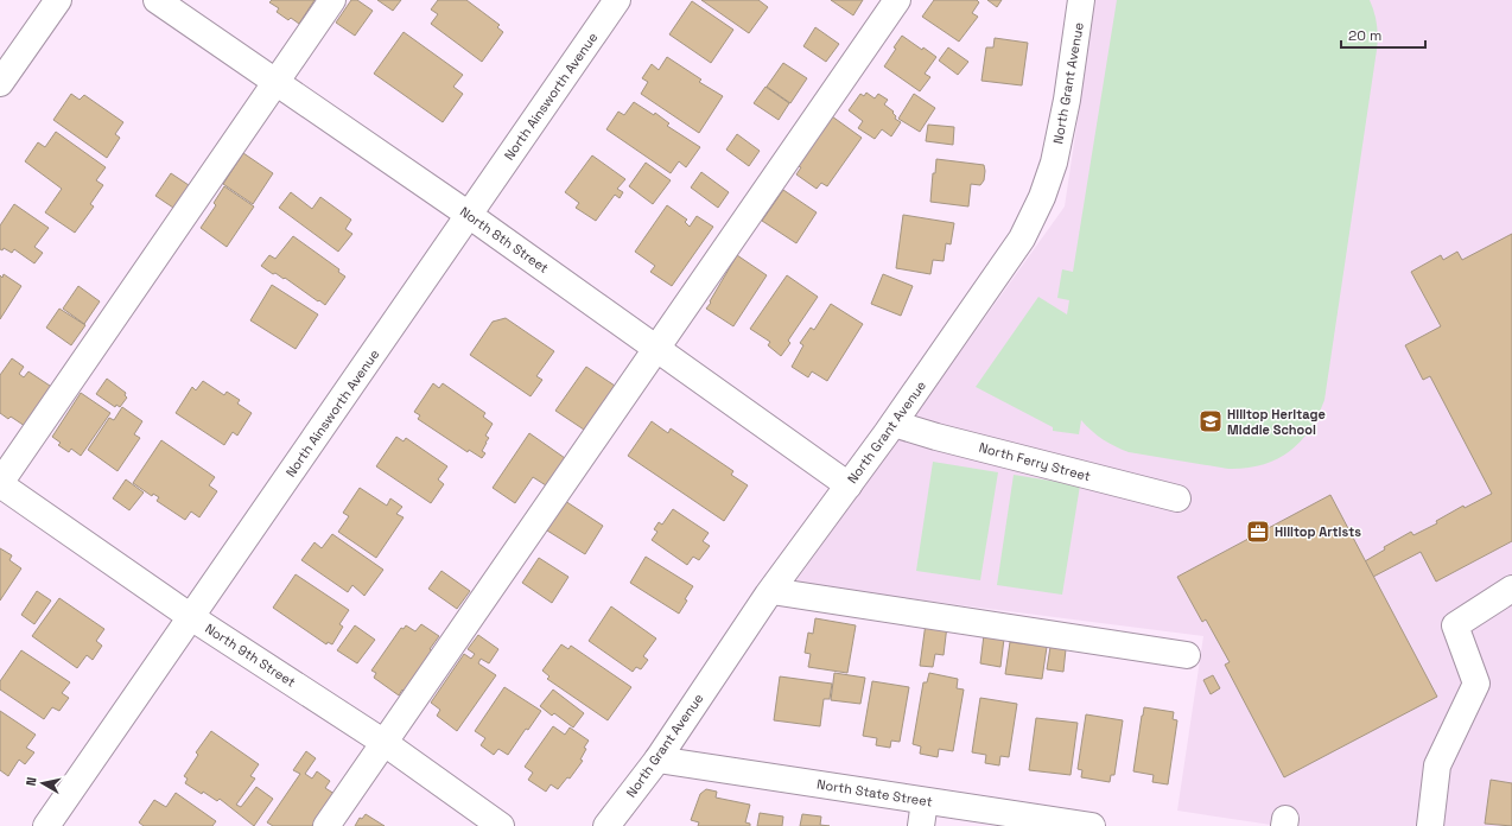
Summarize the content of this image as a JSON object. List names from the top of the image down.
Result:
{
  "streets": {
    "street": [
      "North Grant Avenue",
      "North Ainsworth Avenue",
      "North 8th Street",
      "North Ferry Street",
      "North 9th Street",
      "North State Street"
    ]
  },
  "crossings": [
    ["North Grant Avenue", "North 8th Street"],
    ["North Grant Avenue", "North Ferry Street"],
    ["North Grant Avenue", "North State Street"],
    ["North Ainsworth Avenue", "North 8th Street"],
    ["North Ainsworth Avenue", "North 9th Street"]
  ],
  "places": {
    "school or university": ["Hilltop Heritage Middle School"],
    "office": ["Hilltop Artists"]
  },
  "scale_bar": "20 m",
  "north": "left"
}
